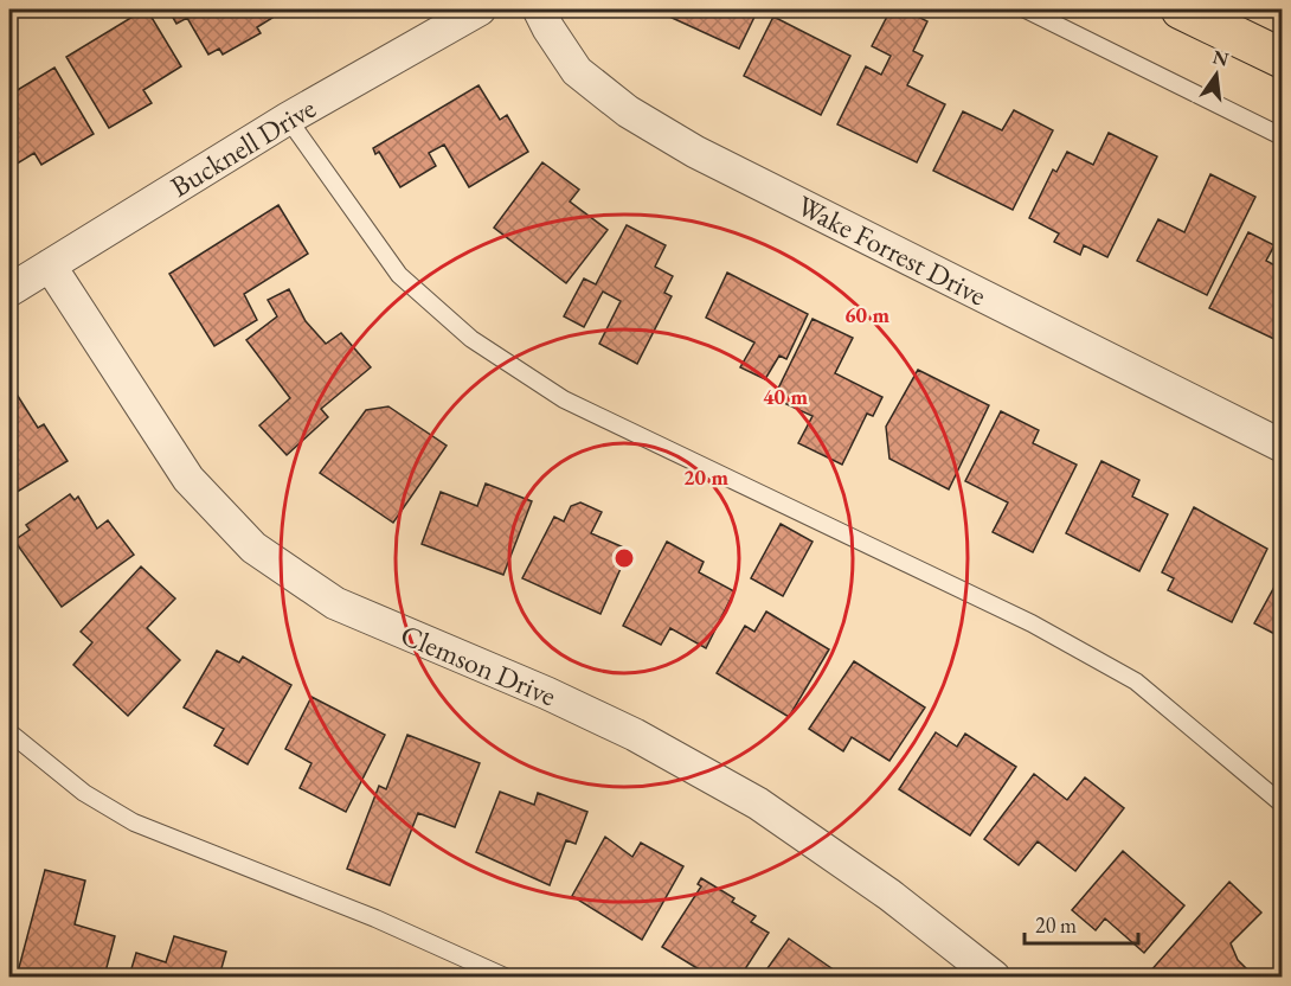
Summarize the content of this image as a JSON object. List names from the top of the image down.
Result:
{
  "streets": {
    "street": ["Bucknell Drive", "Wake Forrest Drive", "Clemson Drive"]
  },
  "crossings": [
    ["Bucknell Drive", "Clemson Drive"]
  ],
  "scale_bar": "20 m",
  "north": "top",
  "rings": ["60 m", "40 m", "20 m"]
}
